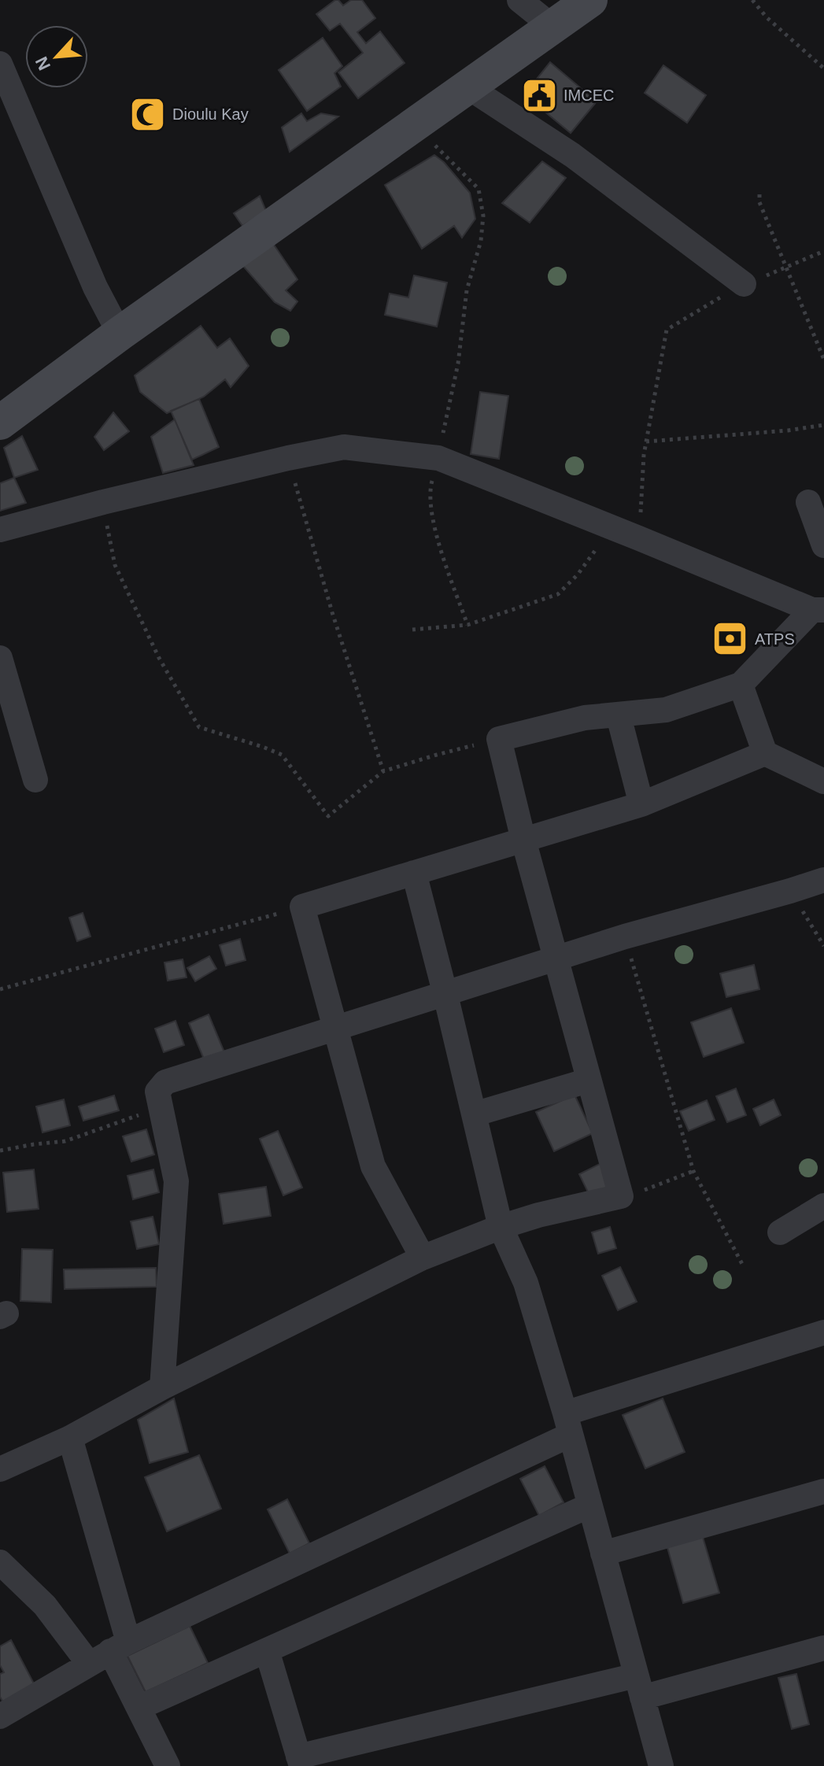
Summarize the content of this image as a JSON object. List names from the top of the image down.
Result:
{
  "places": {
    "public building": ["IMCEC"],
    "mosque": ["Dioulu Kay"],
    "bank": ["ATPS"]
  },
  "north": "bottom left"
}
